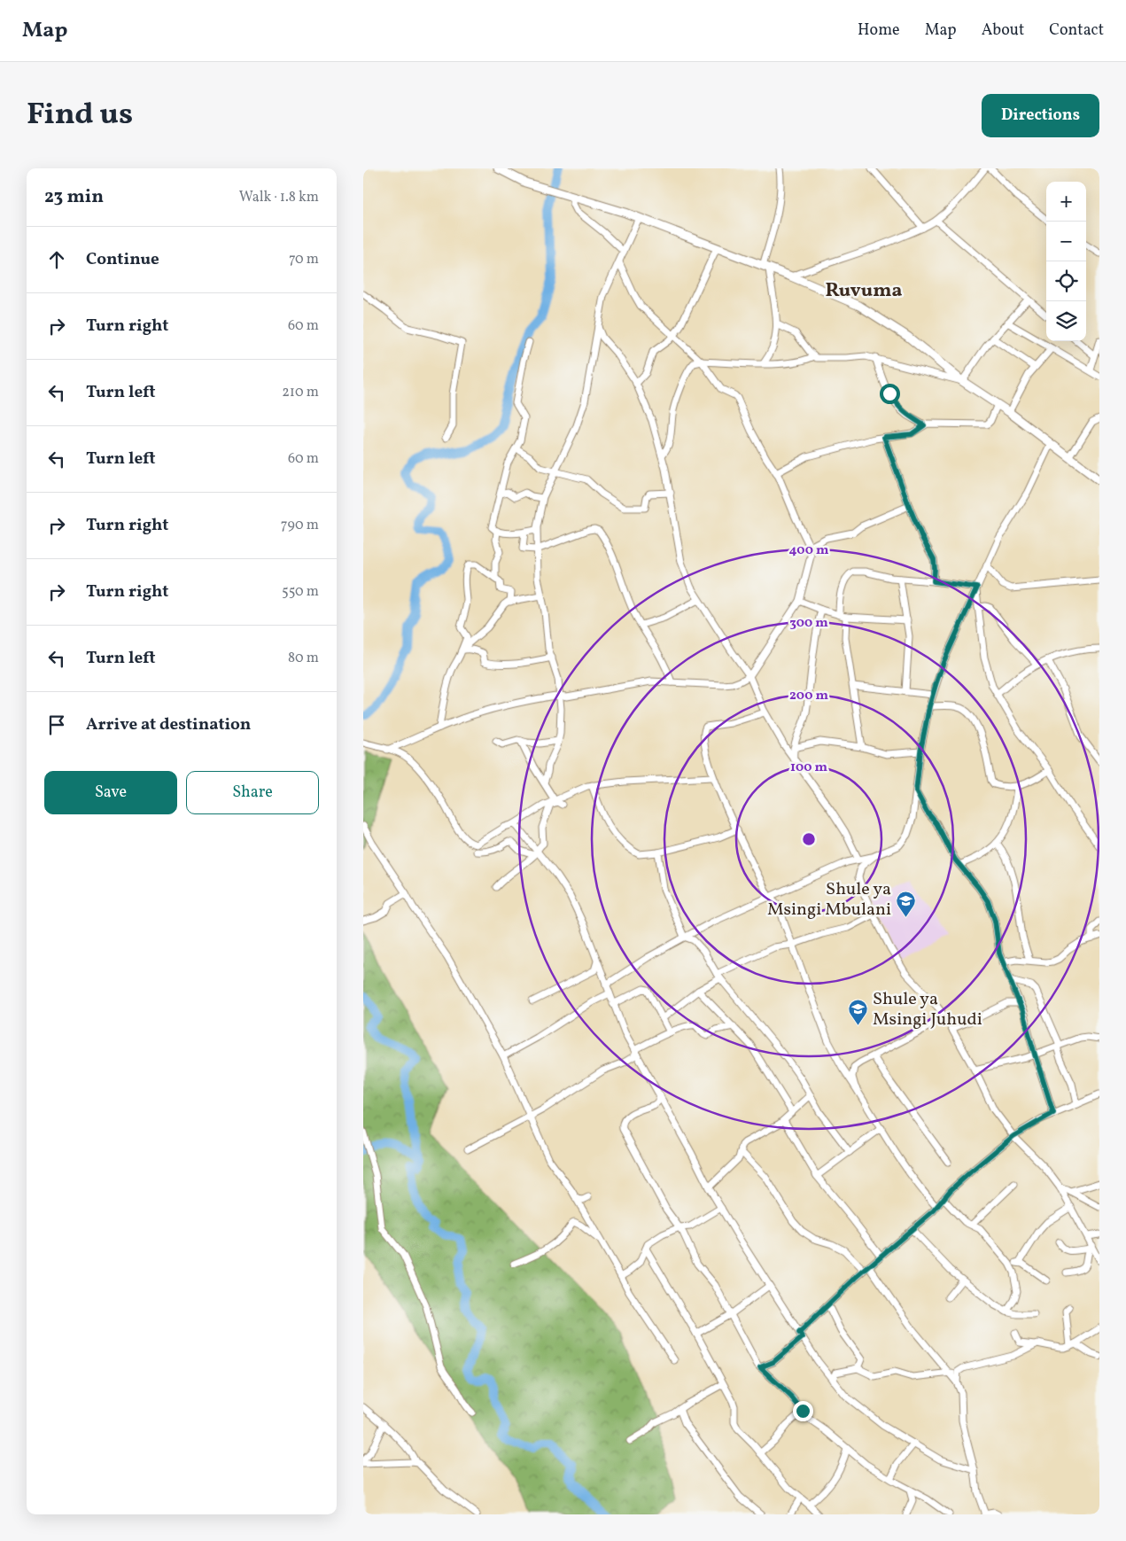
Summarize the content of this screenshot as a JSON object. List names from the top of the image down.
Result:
{
  "districts": ["Ruvuma"],
  "places": {
    "school or university": ["Shule ya Msingi Mbulani", "Shule ya Msingi Juhudi"]
  },
  "page": {
    "header": "Map",
    "nav": [
      "Home",
      "Map",
      "About",
      "Contact"
    ],
    "title": "Find us",
    "buttons": [
      "Directions",
      ["Save", "Share"]
    ],
    "heading": ["23 min", "Walk · 1.8 km"],
    "map_buttons": ["+", "−"],
    "list": [
      ["Continue", "70 m"],
      ["Turn right", "60 m"],
      ["Turn left", "210 m"],
      ["Turn left", "60 m"],
      ["Turn right", "790 m"],
      ["Turn right", "550 m"],
      ["Turn left", "80 m"],
      "Arrive at destination"
    ]
  },
  "rings": [
    "400 m",
    "300 m",
    "200 m",
    "100 m"
  ]
}
